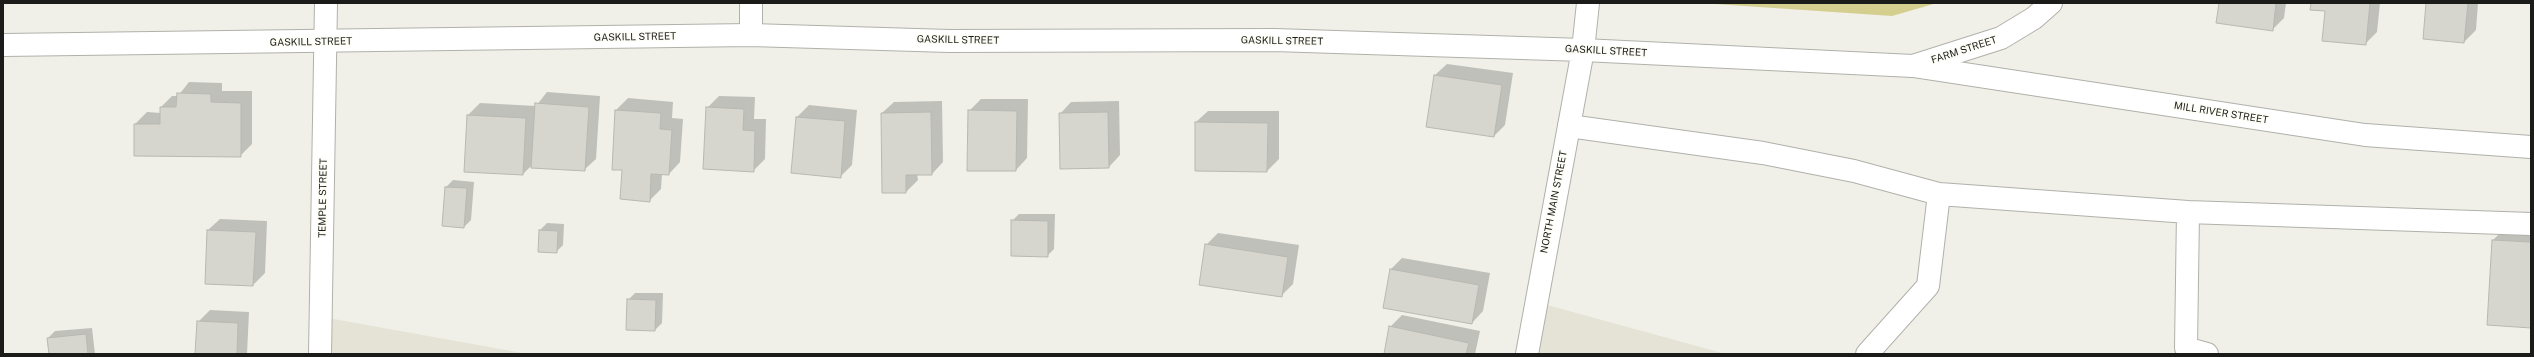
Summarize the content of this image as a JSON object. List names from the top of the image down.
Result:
{
  "streets": {
    "street": [
      "GASKILL STREET",
      "FARM STREET",
      "MILL RIVER STREET",
      "TEMPLE STREET",
      "NORTH MAIN STREET"
    ]
  },
  "crossings": [
    ["GASKILL STREET", "FARM STREET"],
    ["GASKILL STREET", "MILL RIVER STREET"],
    ["GASKILL STREET", "TEMPLE STREET"],
    ["GASKILL STREET", "NORTH MAIN STREET"],
    ["FARM STREET", "MILL RIVER STREET"]
  ]
}
